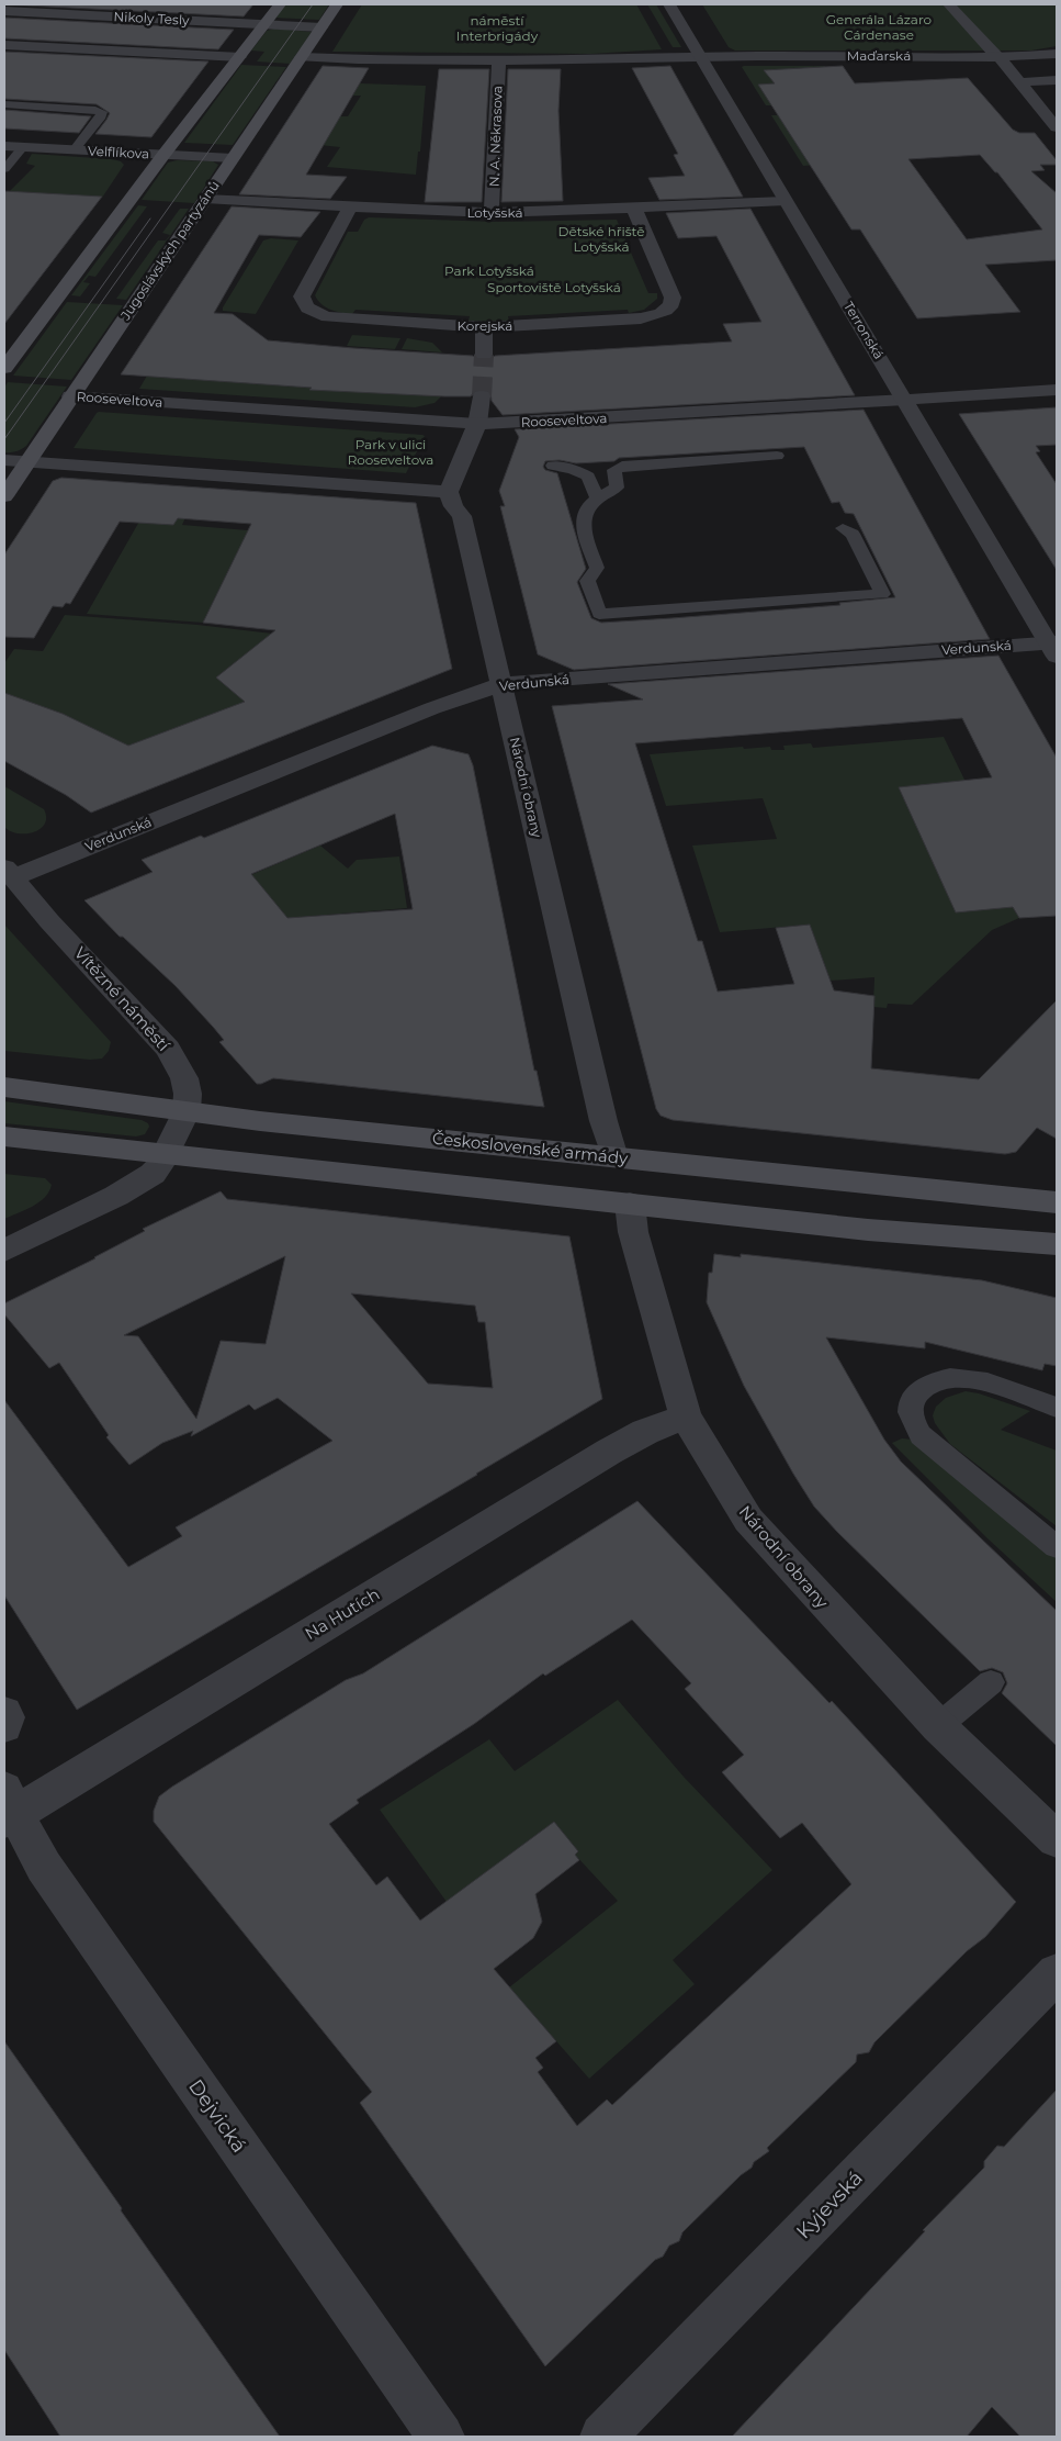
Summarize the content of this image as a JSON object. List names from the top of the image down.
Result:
{
  "streets": {
    "main road": ["Jugoslávských partyzánů", "Československé armády"],
    "street": [
      "Nikoly Tesly",
      "Maďarská",
      "N. A. Někrasova",
      "Velflíkova",
      "Lotyšská",
      "Korejská",
      "Terronská",
      "Rooseveltova",
      "Verdunská",
      "Národní obrany",
      "Vítězné náměstí",
      "Na Hutích",
      "Dejvická",
      "Kyjevská"
    ]
  },
  "crossings": [
    ["Nikoly Tesly", "Jugoslávských partyzánů"],
    ["Maďarská", "Terronská"],
    ["N. A. Někrasova", "Lotyšská"],
    ["Velflíkova", "Jugoslávských partyzánů"],
    ["Lotyšská", "Jugoslávských partyzánů"],
    ["Lotyšská", "Korejská"],
    ["Lotyšská", "Terronská"],
    ["Jugoslávských partyzánů", "Rooseveltova"],
    ["Terronská", "Rooseveltova"],
    ["Terronská", "Verdunská"],
    ["Verdunská", "Národní obrany"],
    ["Verdunská", "Vítězné náměstí"],
    ["Národní obrany", "Československé armády"],
    ["Národní obrany", "Na Hutích"],
    ["Vítězné náměstí", "Československé armády"],
    ["Na Hutích", "Dejvická"]
  ],
  "parks": [
    "Generála Lázaro Cárdenase",
    "náměstí Interbrigády",
    "Dětské hřiště Lotyšská",
    "Park Lotyšská",
    "Sportoviště Lotyšská",
    "Park v ulici Rooseveltova"
  ]
}
